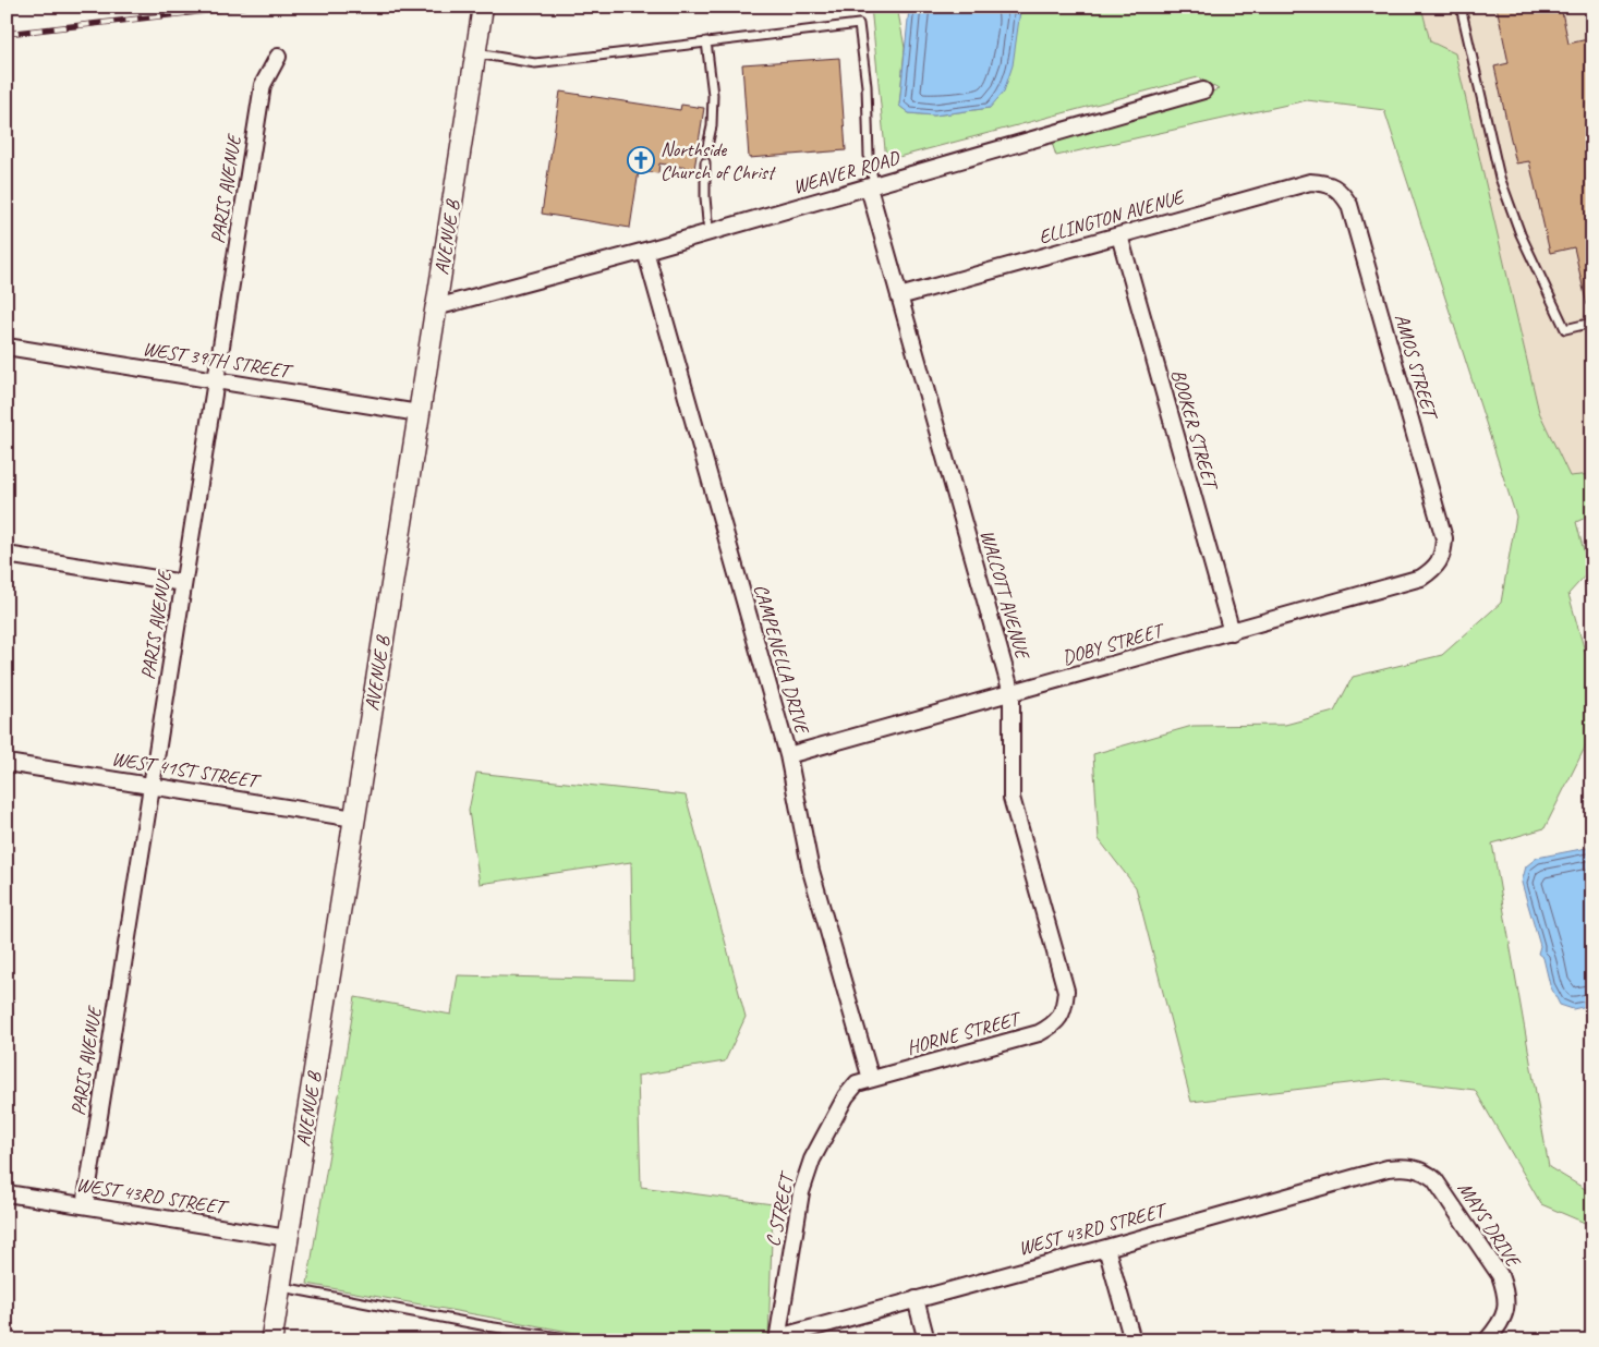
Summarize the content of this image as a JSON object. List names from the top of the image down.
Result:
{
  "streets": {
    "main road": ["AVENUE B"],
    "street": [
      "WEAVER ROAD",
      "PARIS AVENUE",
      "ELLINGTON AVENUE",
      "WEST 39TH STREET",
      "AMOS STREET",
      "BOOKER STREET",
      "WALCOTT AVENUE",
      "DOBY STREET",
      "CAMPENELLA DRIVE",
      "WEST 41ST STREET",
      "HORNE STREET",
      "WEST 43RD STREET",
      "C STREET",
      "MAYS DRIVE"
    ]
  },
  "crossings": [
    ["WEAVER ROAD", "AVENUE B"],
    ["WEAVER ROAD", "WALCOTT AVENUE"],
    ["WEAVER ROAD", "CAMPENELLA DRIVE"],
    ["PARIS AVENUE", "WEST 39TH STREET"],
    ["PARIS AVENUE", "WEST 41ST STREET"],
    ["PARIS AVENUE", "WEST 43RD STREET"],
    ["ELLINGTON AVENUE", "AMOS STREET"],
    ["ELLINGTON AVENUE", "BOOKER STREET"],
    ["ELLINGTON AVENUE", "WALCOTT AVENUE"],
    ["AVENUE B", "WEST 39TH STREET"],
    ["AVENUE B", "WEST 41ST STREET"],
    ["AVENUE B", "WEST 43RD STREET"],
    ["AMOS STREET", "DOBY STREET"],
    ["BOOKER STREET", "DOBY STREET"],
    ["WALCOTT AVENUE", "DOBY STREET"],
    ["WALCOTT AVENUE", "HORNE STREET"],
    ["DOBY STREET", "CAMPENELLA DRIVE"],
    ["CAMPENELLA DRIVE", "HORNE STREET"],
    ["CAMPENELLA DRIVE", "C STREET"],
    ["HORNE STREET", "C STREET"],
    ["WEST 43RD STREET", "C STREET"],
    ["WEST 43RD STREET", "MAYS DRIVE"]
  ],
  "places": {
    "church": ["Northside Church of Christ"]
  }
}
